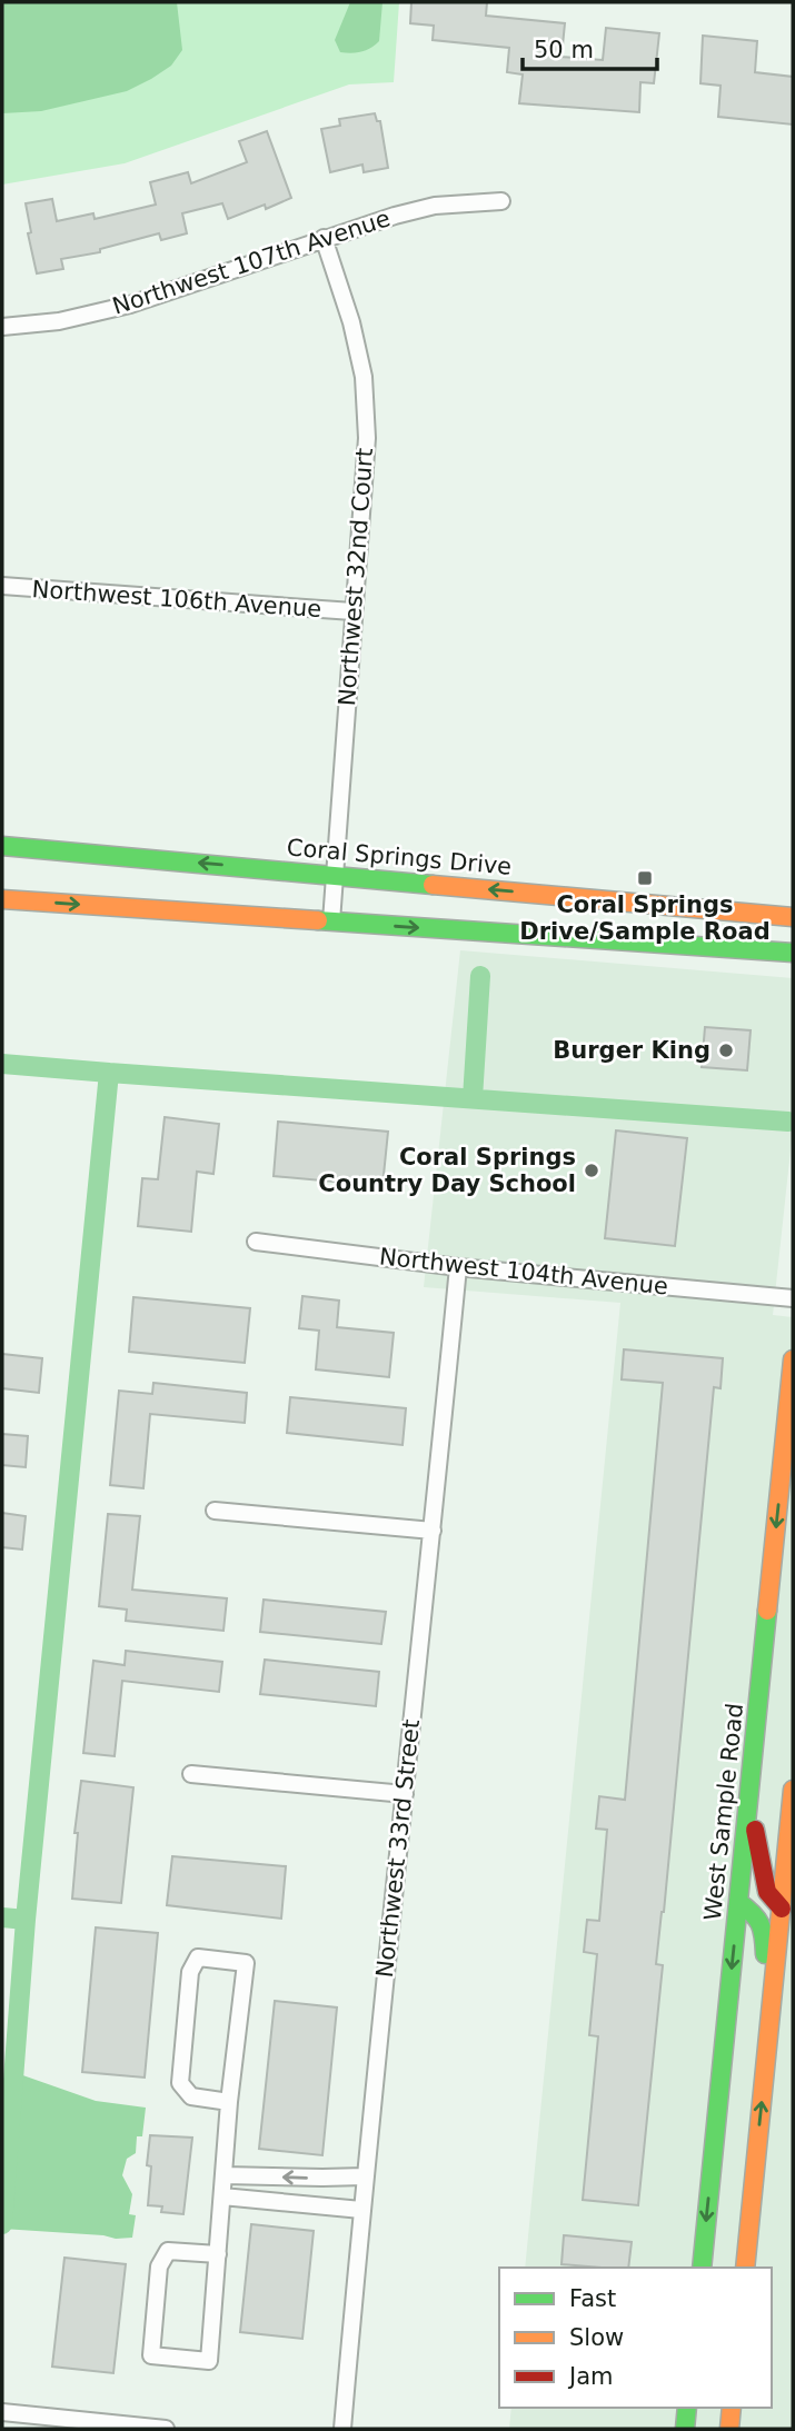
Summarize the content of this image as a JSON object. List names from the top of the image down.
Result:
{
  "streets": {
    "main road": ["Coral Springs Drive", "West Sample Road"],
    "street": [
      "Northwest 107th Avenue",
      "Northwest 32nd Court",
      "Northwest 106th Avenue",
      "Northwest 104th Avenue",
      "Northwest 33rd Street"
    ]
  },
  "crossings": [
    ["Northwest 107th Avenue", "Northwest 32nd Court"],
    ["Northwest 32nd Court", "Northwest 106th Avenue"],
    ["Northwest 32nd Court", "Coral Springs Drive"],
    ["Northwest 104th Avenue", "Northwest 33rd Street"]
  ],
  "places": {
    "transit": ["Coral Springs Drive/Sample Road"],
    "other": ["Burger King", "Coral Springs Country Day School"]
  },
  "legend": ["Fast", "Slow", "Jam"],
  "scale_bar": "50 m"
}
